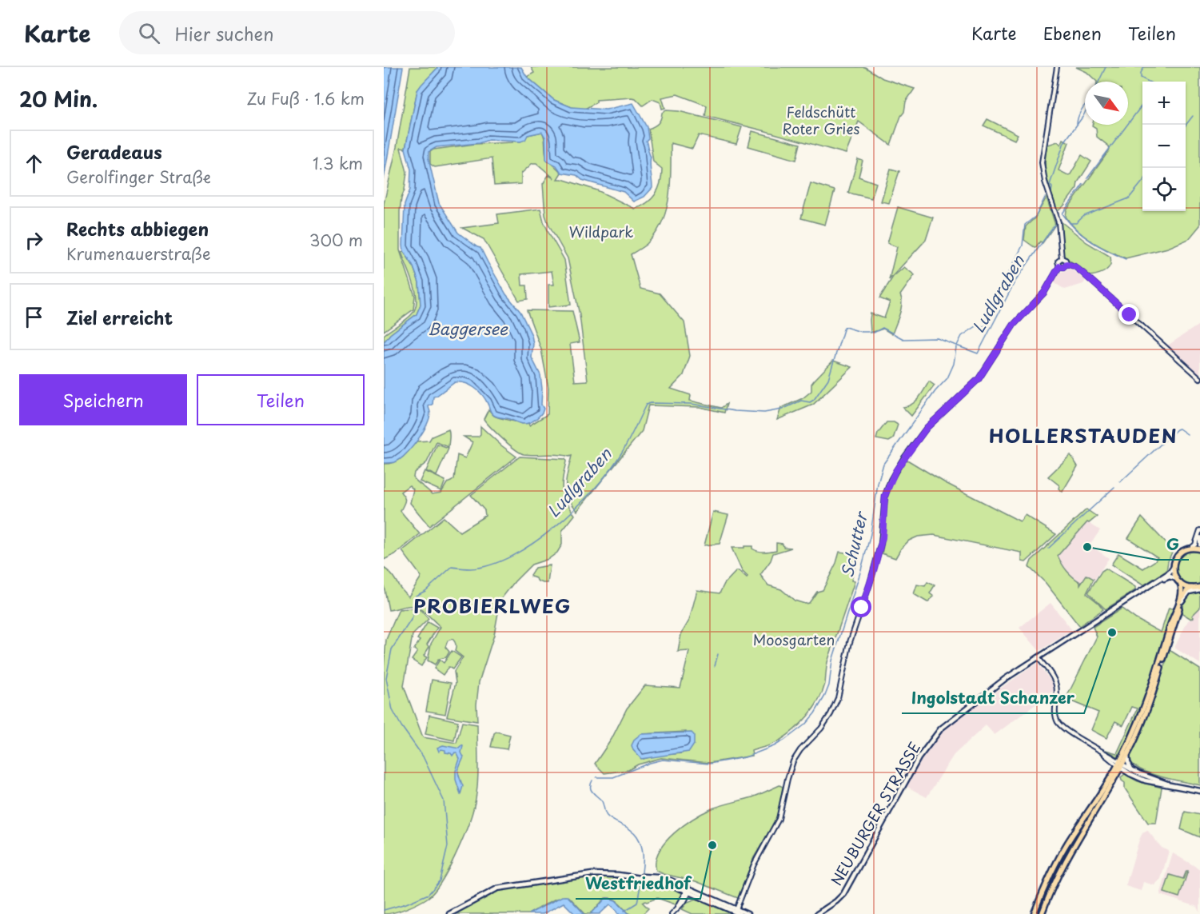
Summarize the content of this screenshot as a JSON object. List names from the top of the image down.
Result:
{
  "streets": {
    "main road": ["NEUBURGER STRASSE"]
  },
  "districts": ["HOLLERSTAUDEN", "PROBIERLWEG"],
  "water": ["Ludlgraben", "Baggersee", "Schutter"],
  "parks": ["Feldschütt Roter Gries", "Wildpark", "Moosgarten"],
  "places": ["G", "Ingolstadt Schanzer", "Westfriedhof"],
  "north": "bottom right",
  "page": {
    "header": "Karte",
    "search": "Hier suchen",
    "nav": ["Karte", "Ebenen", "Teilen"],
    "heading": ["20 Min.", "Zu Fuß · 1.6 km"],
    "map_buttons": ["+", "−"],
    "list": [
      ["Geradeaus", "Gerolfinger Straße", "1.3 km"],
      ["Rechts abbiegen", "Krumenauerstraße", "300 m"],
      "Ziel erreicht"
    ],
    "buttons": ["Speichern", "Teilen"]
  }
}
